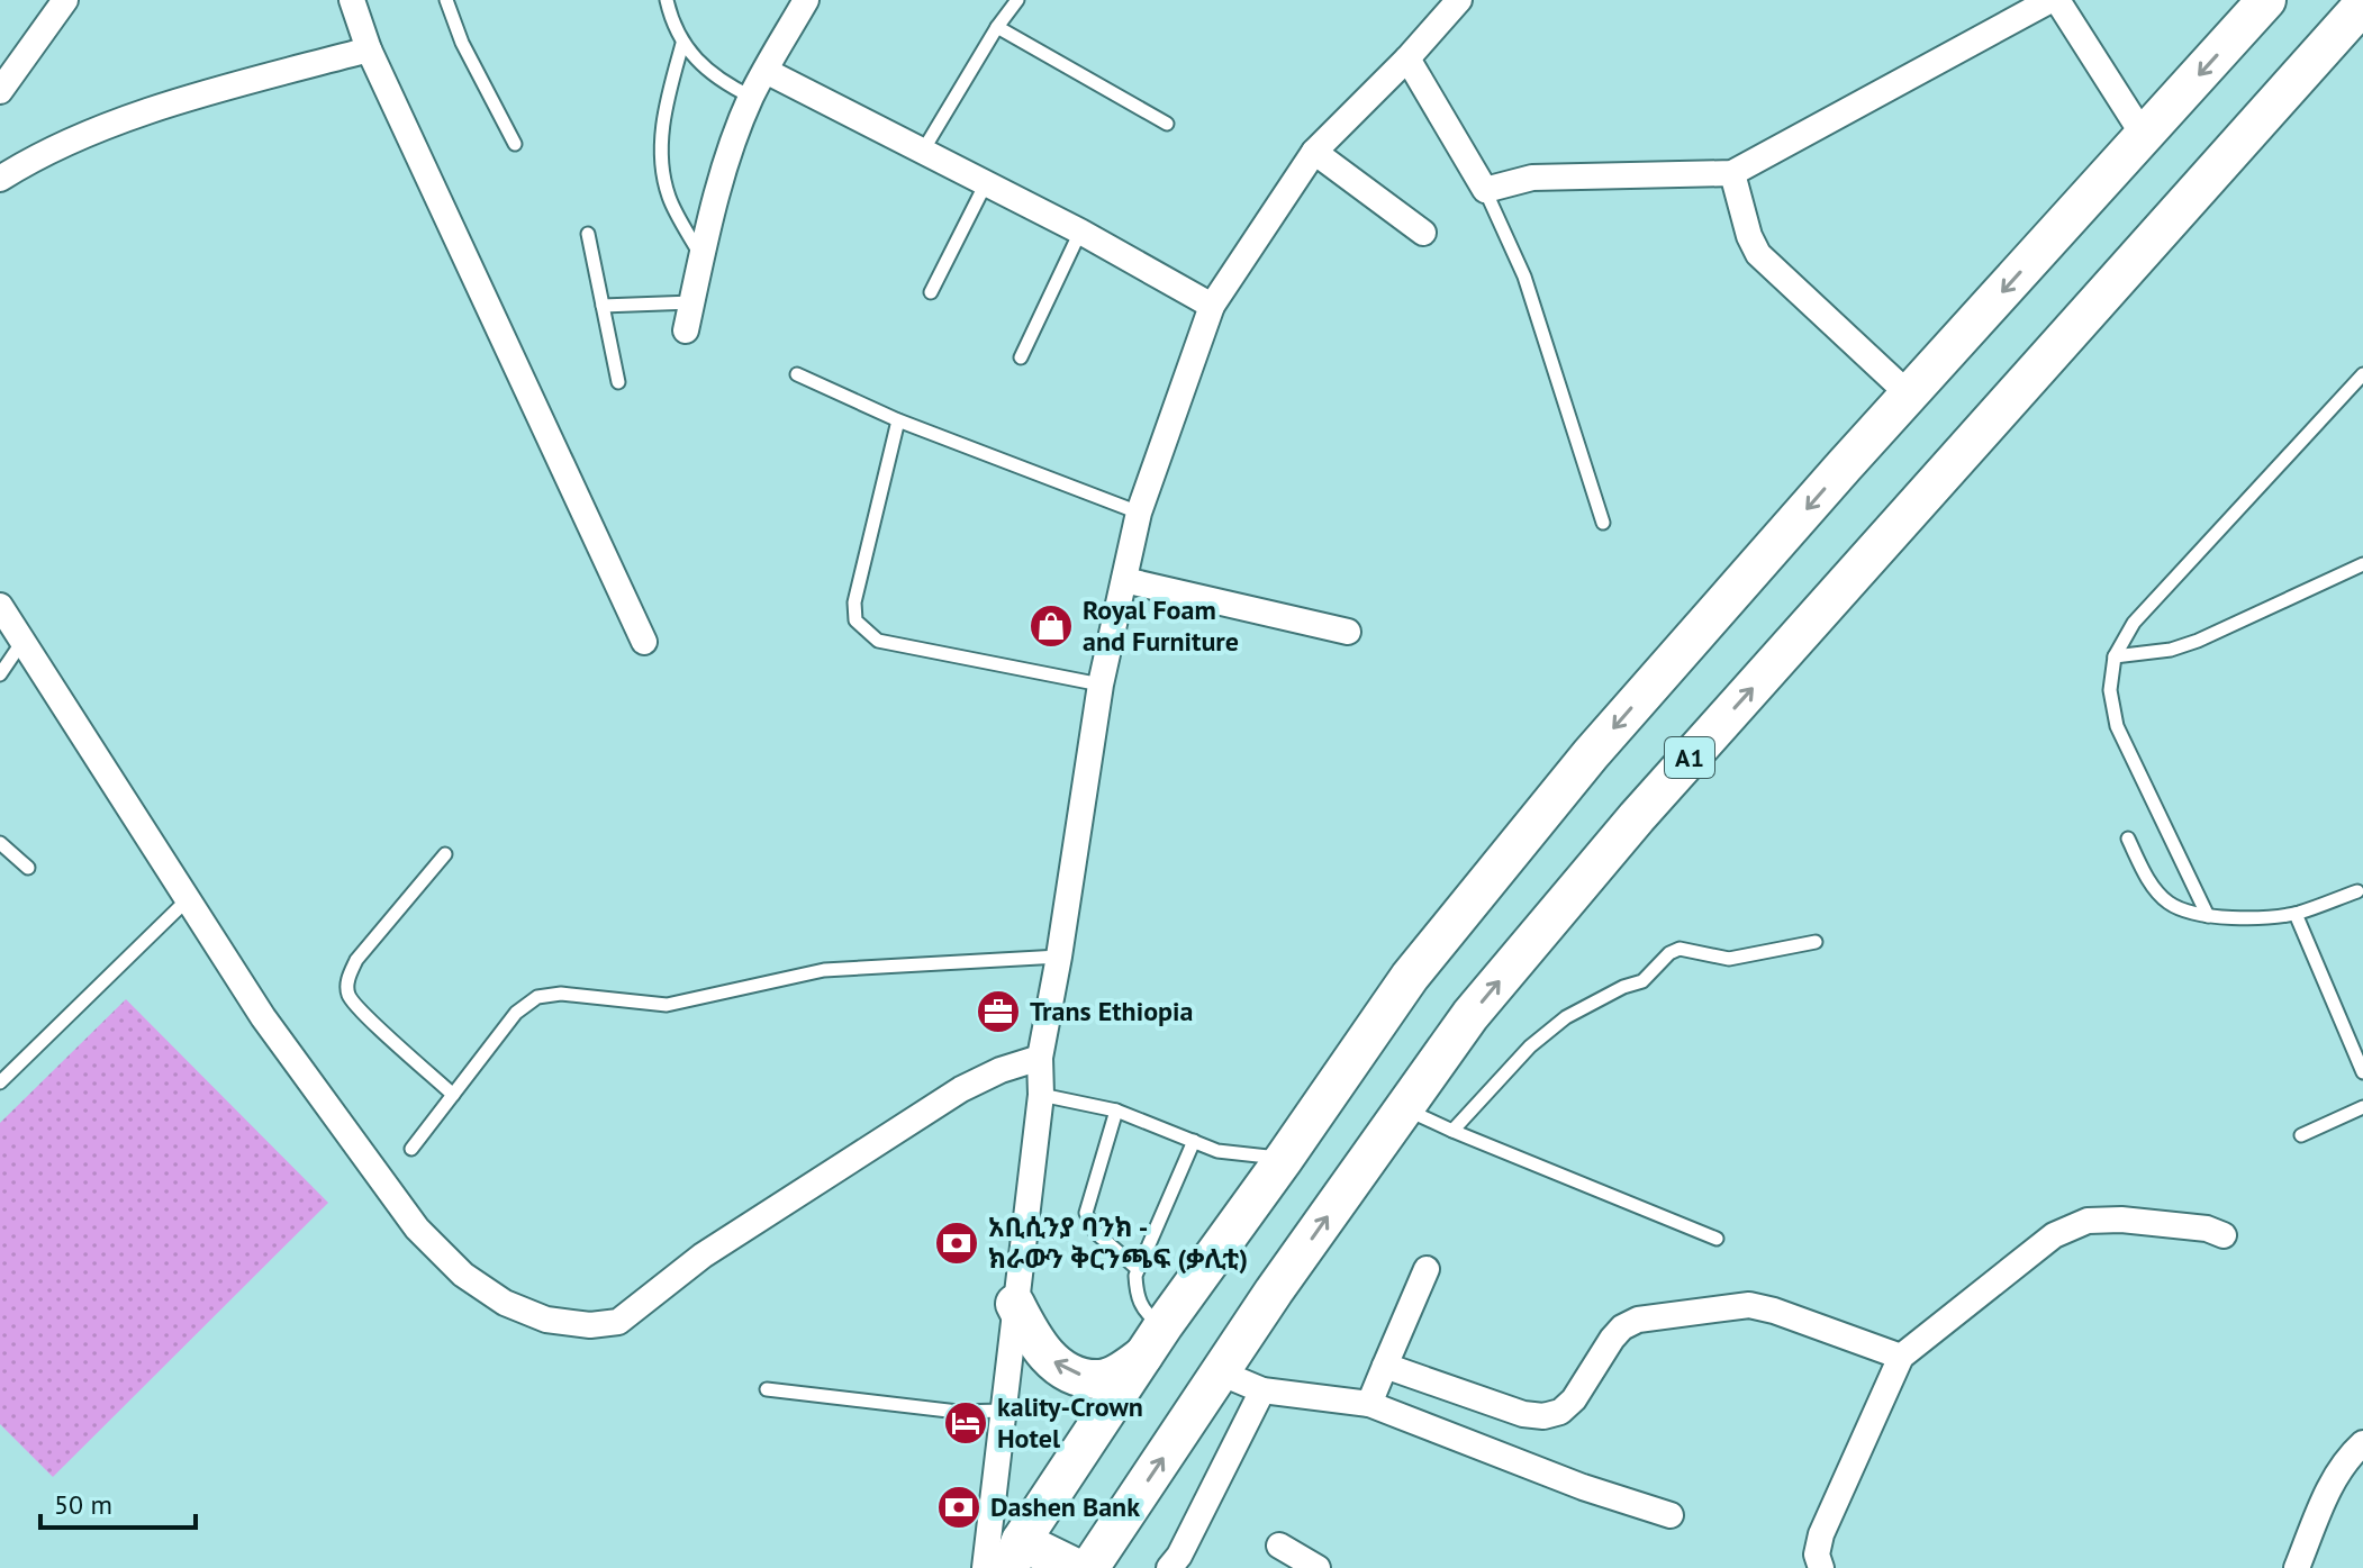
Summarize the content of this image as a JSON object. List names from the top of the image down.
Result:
{
  "streets": {
    "main road": ["A1"]
  },
  "places": {
    "shop": ["Royal Foam and Furniture"],
    "office": ["Trans Ethiopia"],
    "bank": ["አቢሲንያ ባንክ - ክራውን ቅርንጫፍ (ቃሊቲ)", "Dashen Bank"],
    "hotel": ["kality-Crown Hotel"]
  },
  "scale_bar": "50 m"
}
